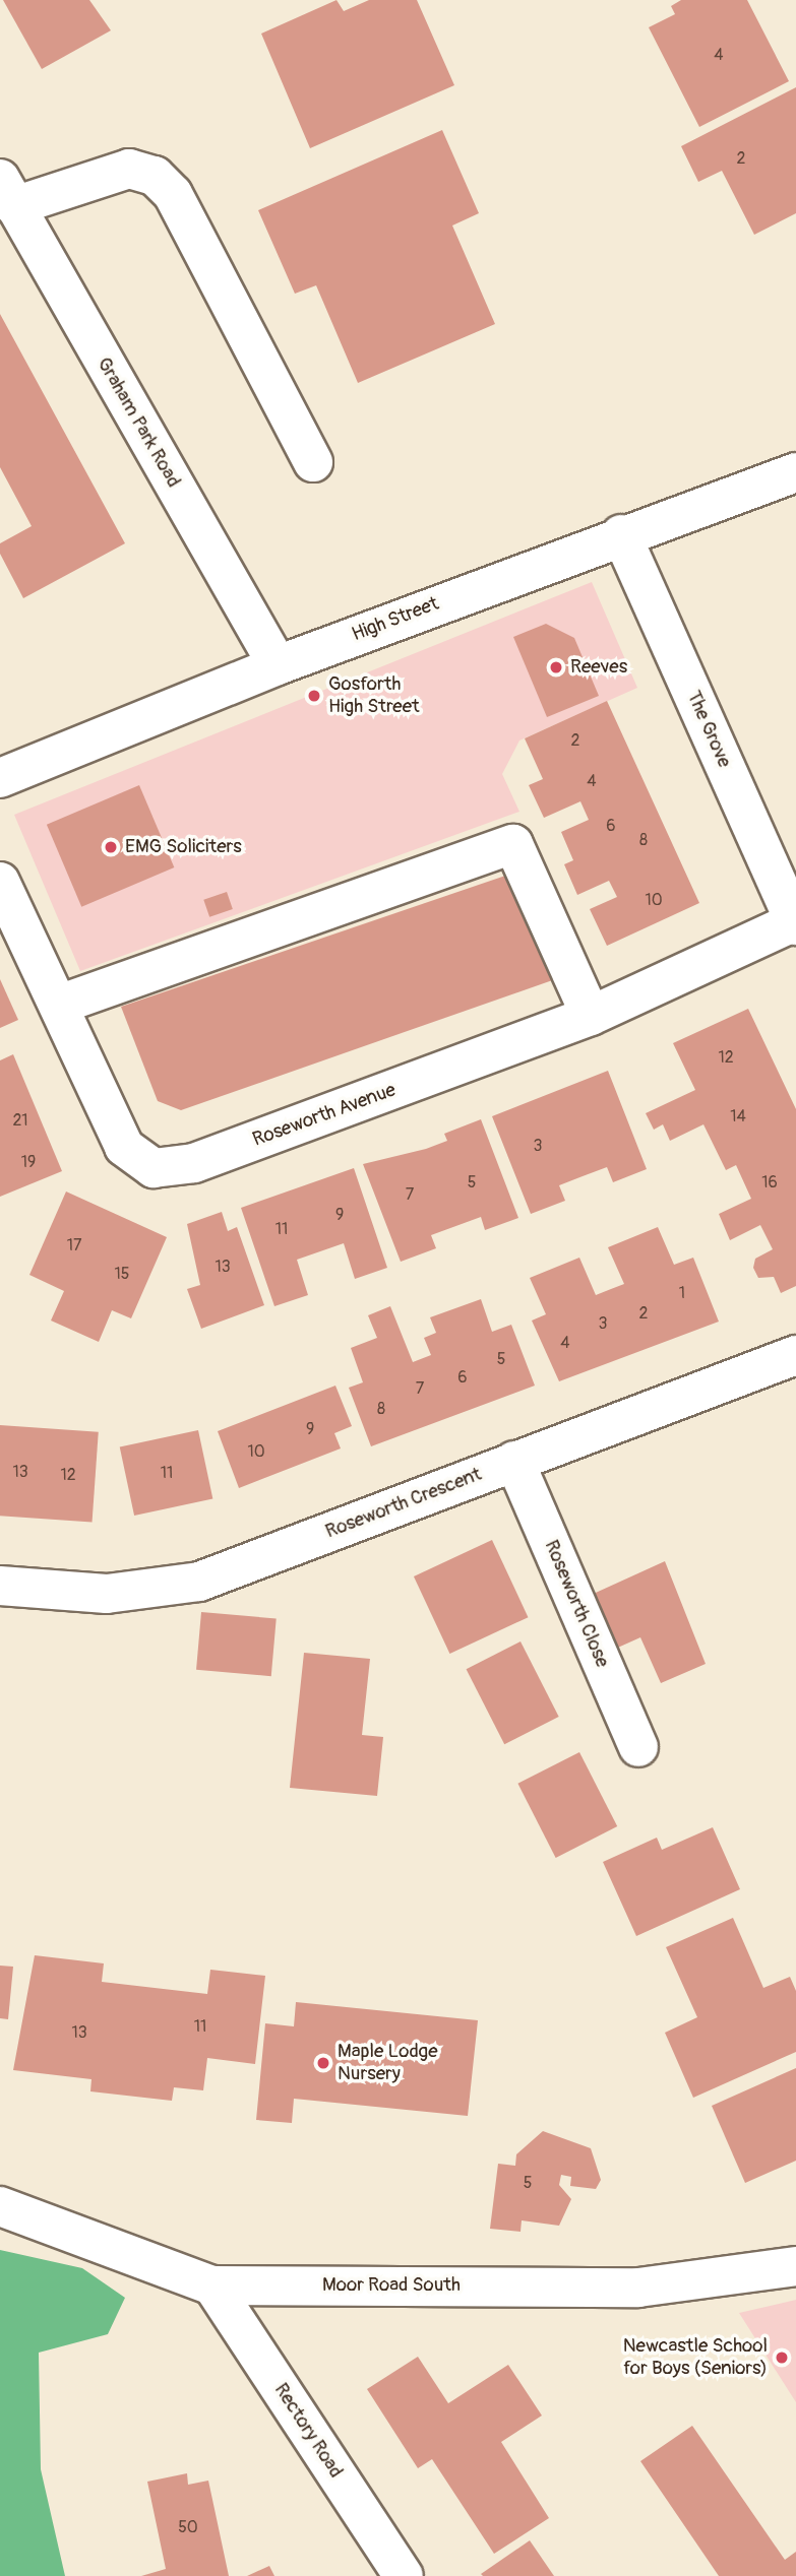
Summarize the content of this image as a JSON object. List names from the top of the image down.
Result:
{
  "streets": {
    "street": [
      "Graham Park Road",
      "High Street",
      "The Grove",
      "Roseworth Avenue",
      "Roseworth Crescent",
      "Roseworth Close",
      "Moor Road South",
      "Rectory Road"
    ]
  },
  "crossings": [
    ["Graham Park Road", "High Street"],
    ["High Street", "The Grove"],
    ["The Grove", "Roseworth Avenue"],
    ["Roseworth Crescent", "Roseworth Close"],
    ["Moor Road South", "Rectory Road"]
  ],
  "places": [
    "Reeves",
    "Gosforth High Street",
    "EMG Soliciters",
    "Maple Lodge Nursery",
    "Newcastle School for Boys (Seniors)"
  ],
  "house_numbers": [
    "4",
    "2",
    "2",
    "4",
    "6",
    "8",
    "10",
    "12",
    "14",
    "21",
    "3",
    "19",
    "5",
    "16",
    "7",
    "9",
    "11",
    "17",
    "13",
    "15",
    "1",
    "2",
    "3",
    "4",
    "5",
    "6",
    "7",
    "8",
    "9",
    "10",
    "13",
    "11",
    "12",
    "11",
    "13",
    "5",
    "50"
  ]
}
